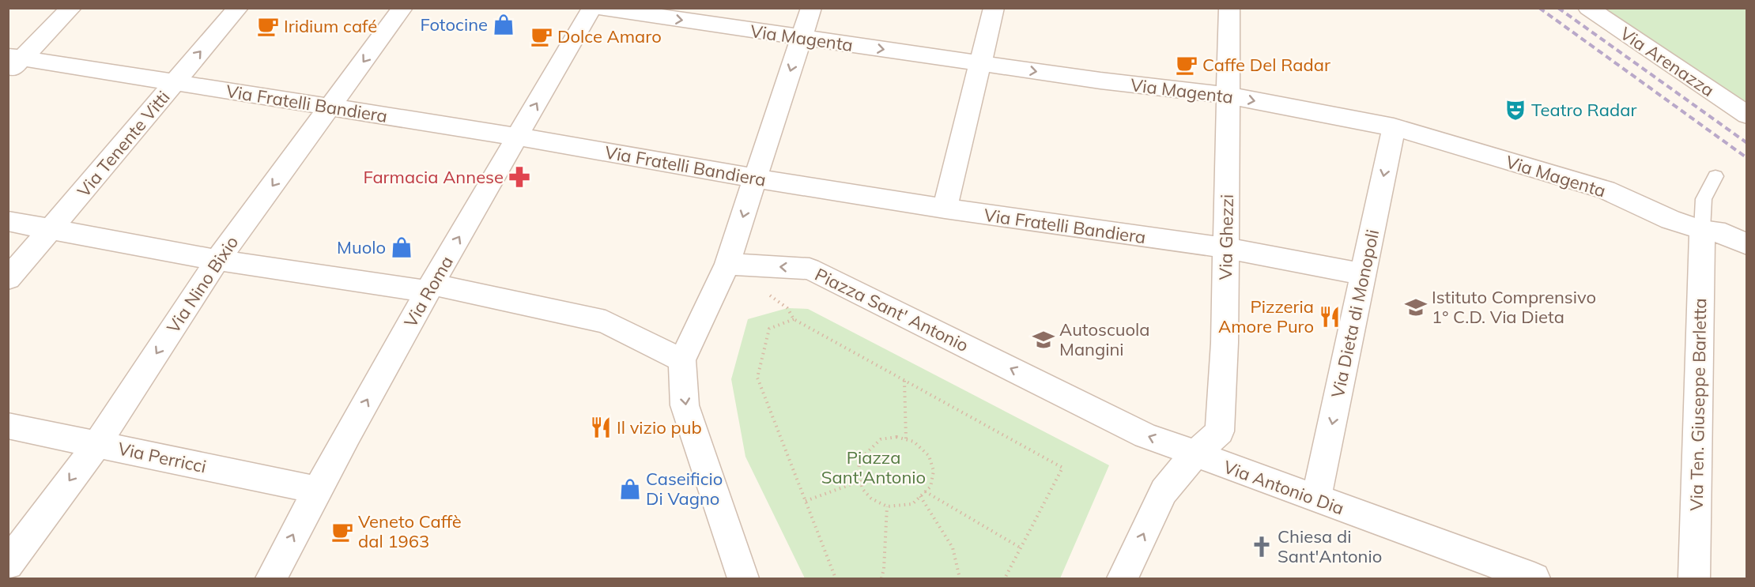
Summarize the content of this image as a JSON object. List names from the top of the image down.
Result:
{
  "streets": {
    "street": [
      "Via Magenta",
      "Via Arenazza",
      "Via Fratelli Bandiera",
      "Via Tenente Vitti",
      "Via Ghezzi",
      "Via Nino Bixio",
      "Via Roma",
      "Piazza Sant' Antonio",
      "Via Dieta di Monopoli",
      "Via Ten. Giuseppe Barletta",
      "Via Perricci",
      "Via Antonio Dia"
    ]
  },
  "crossings": [
    ["Via Magenta", "Via Ghezzi"],
    ["Via Magenta", "Via Dieta di Monopoli"],
    ["Via Magenta", "Via Ten. Giuseppe Barletta"],
    ["Via Fratelli Bandiera", "Via Tenente Vitti"],
    ["Via Fratelli Bandiera", "Via Ghezzi"],
    ["Via Fratelli Bandiera", "Via Nino Bixio"],
    ["Via Fratelli Bandiera", "Via Roma"],
    ["Via Fratelli Bandiera", "Via Dieta di Monopoli"],
    ["Via Ghezzi", "Piazza Sant' Antonio"],
    ["Via Ghezzi", "Via Antonio Dia"],
    ["Via Nino Bixio", "Via Perricci"],
    ["Via Roma", "Via Perricci"],
    ["Piazza Sant' Antonio", "Via Antonio Dia"],
    ["Via Dieta di Monopoli", "Via Antonio Dia"]
  ],
  "one_way": [
    "Via Magenta",
    "Via Nino Bixio",
    "Via Roma",
    "Piazza Sant' Antonio",
    "Via Dieta di Monopoli"
  ],
  "parks": ["Piazza Sant'Antonio"],
  "places": {
    "shop": ["Fotocine", "Muolo", "Caseificio Di Vagno"],
    "cafe": [
      "Iridium café",
      "Dolce Amaro",
      "Caffe Del Radar",
      "Veneto Caffè dal 1963"
    ],
    "theatre": ["Teatro Radar"],
    "pharmacy": ["Farmacia Annese"],
    "school or university": ["Istituto Comprensivo 1° C.D. Via Dieta", "Autoscuola Mangini"],
    "restaurant": ["Pizzeria Amore Puro", "Il vizio pub"],
    "church": ["Chiesa di Sant'Antonio"]
  }
}
